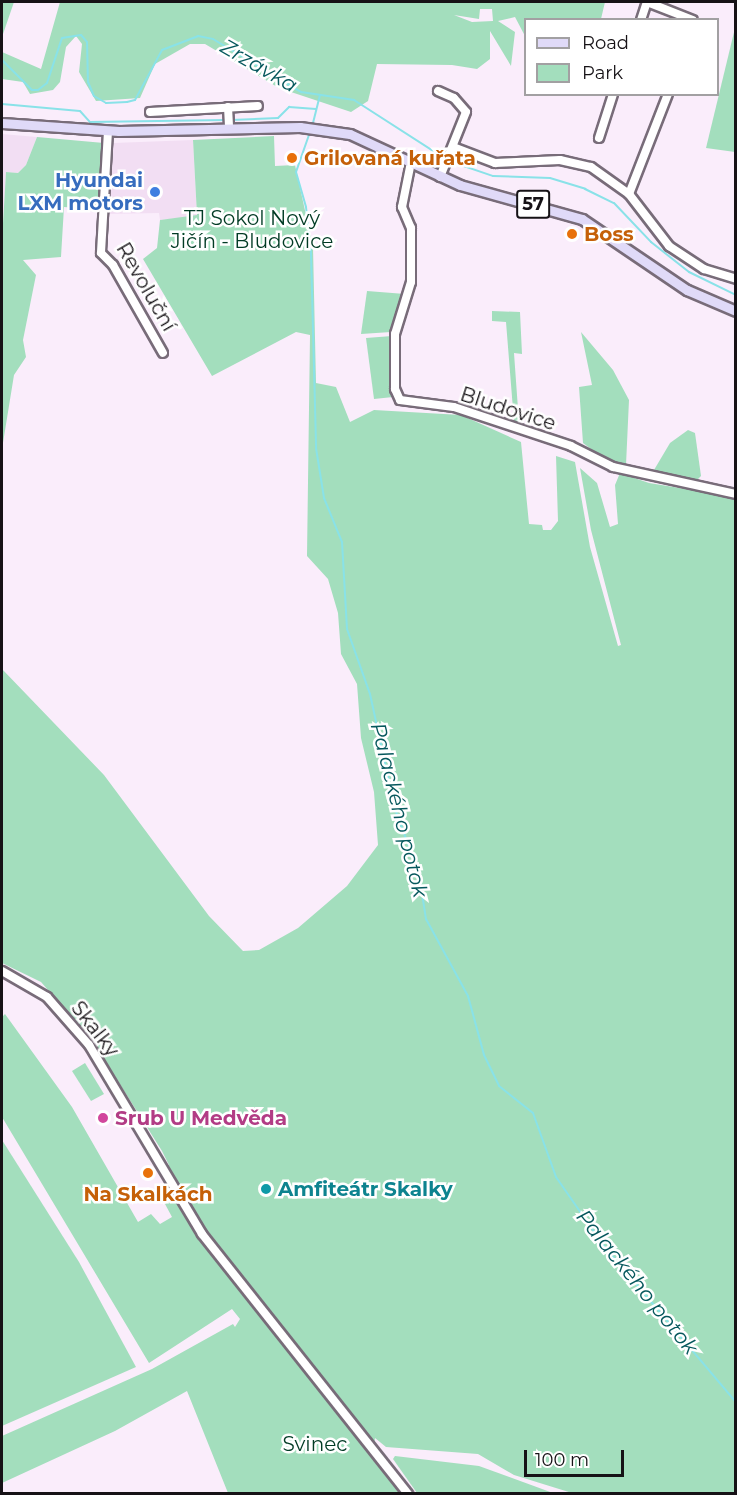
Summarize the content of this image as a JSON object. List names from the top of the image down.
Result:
{
  "streets": {
    "main road": ["57"],
    "street": ["Revoluční", "Bludovice", "Skalky"]
  },
  "crossings": [
    ["57", "Revoluční"],
    ["57", "Bludovice"]
  ],
  "water": ["Zrzávka", "Palackého potok"],
  "parks": ["TJ Sokol Nový Jičín - Bludovice", "Svinec"],
  "places": [
    "Grilovaná kuřata",
    "Hyundai LXM motors",
    "Boss",
    "Srub U Medvěda",
    "Na Skalkách",
    "Amfiteátr Skalky"
  ],
  "legend": ["Road", "Park"],
  "scale_bar": "100 m"
}
